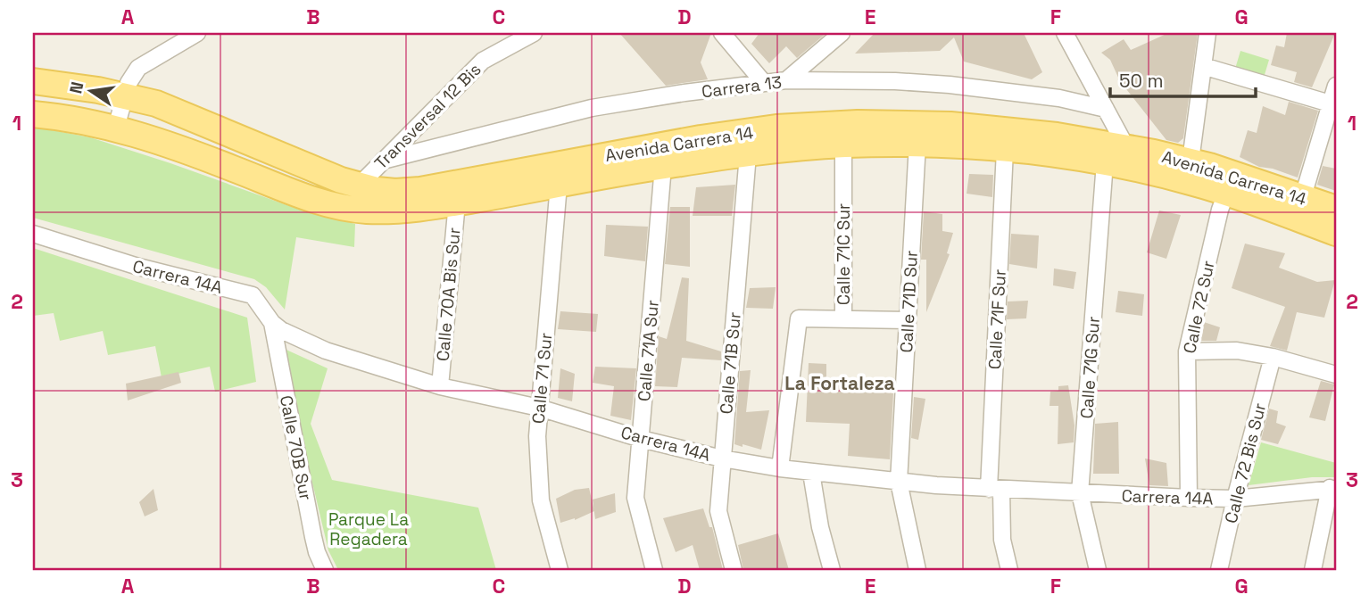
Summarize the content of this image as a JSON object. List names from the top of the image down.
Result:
{
  "streets": {
    "main road": ["Avenida Carrera 14"],
    "street": [
      "Carrera 13",
      "Transversal 12 Bis",
      "Calle 71C Sur",
      "Carrera 14A",
      "Calle 70A Bis Sur",
      "Calle 71D Sur",
      "Calle 72 Sur",
      "Calle 71F Sur",
      "Calle 71A Sur",
      "Calle 71B Sur",
      "Calle 71G Sur",
      "Calle 71 Sur",
      "Calle 70B Sur",
      "Calle 72 Bis Sur"
    ]
  },
  "crossings": [
    ["Carrera 13", "Transversal 12 Bis"],
    ["Transversal 12 Bis", "Avenida Carrera 14"],
    ["Avenida Carrera 14", "Calle 71C Sur"],
    ["Avenida Carrera 14", "Calle 70A Bis Sur"],
    ["Avenida Carrera 14", "Calle 71D Sur"],
    ["Avenida Carrera 14", "Calle 72 Sur"],
    ["Avenida Carrera 14", "Calle 71F Sur"],
    ["Avenida Carrera 14", "Calle 71A Sur"],
    ["Avenida Carrera 14", "Calle 71B Sur"],
    ["Avenida Carrera 14", "Calle 71G Sur"],
    ["Avenida Carrera 14", "Calle 71 Sur"],
    ["Calle 71C Sur", "Carrera 14A"],
    ["Carrera 14A", "Calle 70A Bis Sur"],
    ["Carrera 14A", "Calle 71D Sur"],
    ["Carrera 14A", "Calle 72 Sur"],
    ["Carrera 14A", "Calle 71F Sur"],
    ["Carrera 14A", "Calle 71A Sur"],
    ["Carrera 14A", "Calle 71B Sur"],
    ["Carrera 14A", "Calle 71G Sur"],
    ["Carrera 14A", "Calle 71 Sur"],
    ["Carrera 14A", "Calle 70B Sur"],
    ["Carrera 14A", "Calle 72 Bis Sur"]
  ],
  "districts": ["La Fortaleza"],
  "parks": ["Parque La Regadera"],
  "scale_bar": "50 m",
  "north": "left",
  "grid": {
    "columns": [
      "A",
      "B",
      "C",
      "D",
      "E",
      "F",
      "G"
    ],
    "rows": ["1", "2", "3"]
  }
}
